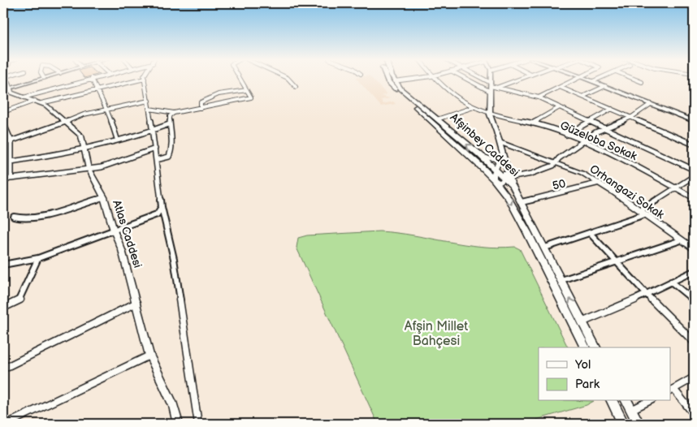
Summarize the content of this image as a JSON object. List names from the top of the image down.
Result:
{
  "streets": {
    "main road": ["Afşinbey Caddesi"],
    "street": [
      "Güzeloba Sokak",
      "50",
      "Orhangazi Sokak",
      "Atlas Caddesi"
    ]
  },
  "crossings": [
    ["Afşinbey Caddesi", "50"],
    ["50", "Orhangazi Sokak"]
  ],
  "parks": ["Afşin Millet Bahçesi"],
  "legend": ["Yol", "Park"]
}
